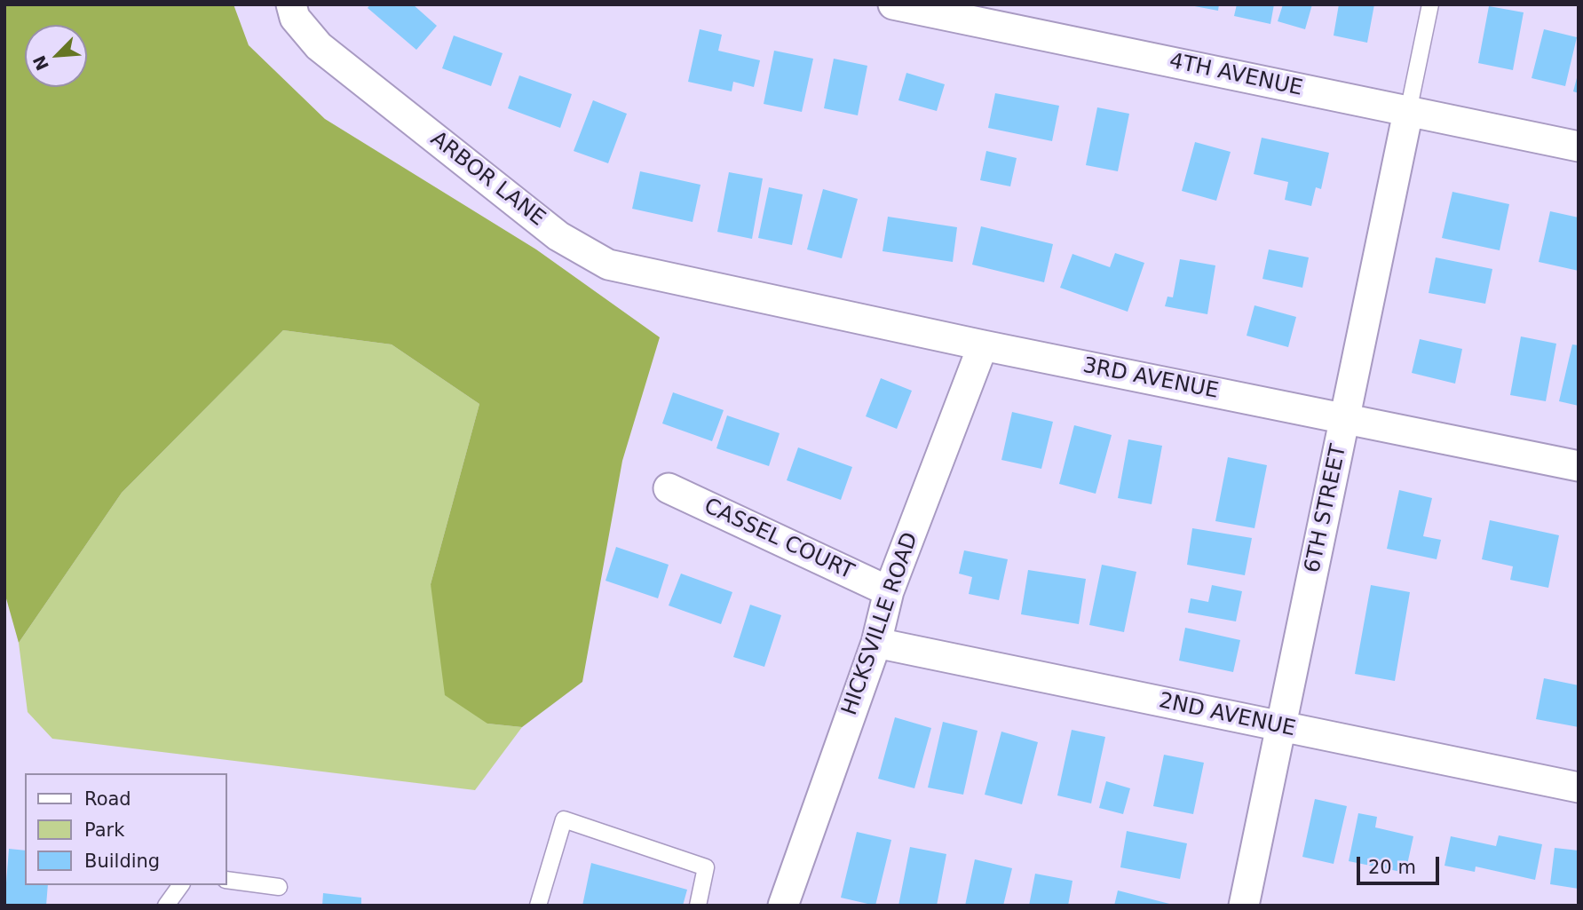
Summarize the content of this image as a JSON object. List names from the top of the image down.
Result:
{
  "streets": {
    "street": [
      "4TH AVENUE",
      "ARBOR LANE",
      "3RD AVENUE",
      "6TH STREET",
      "CASSEL COURT",
      "HICKSVILLE ROAD",
      "2ND AVENUE"
    ]
  },
  "crossings": [
    ["4TH AVENUE", "6TH STREET"],
    ["ARBOR LANE", "3RD AVENUE"],
    ["3RD AVENUE", "6TH STREET"],
    ["3RD AVENUE", "HICKSVILLE ROAD"],
    ["6TH STREET", "2ND AVENUE"],
    ["CASSEL COURT", "HICKSVILLE ROAD"],
    ["HICKSVILLE ROAD", "2ND AVENUE"]
  ],
  "legend": ["Road", "Park", "Building"],
  "scale_bar": "20 m",
  "north": "bottom left"
}
